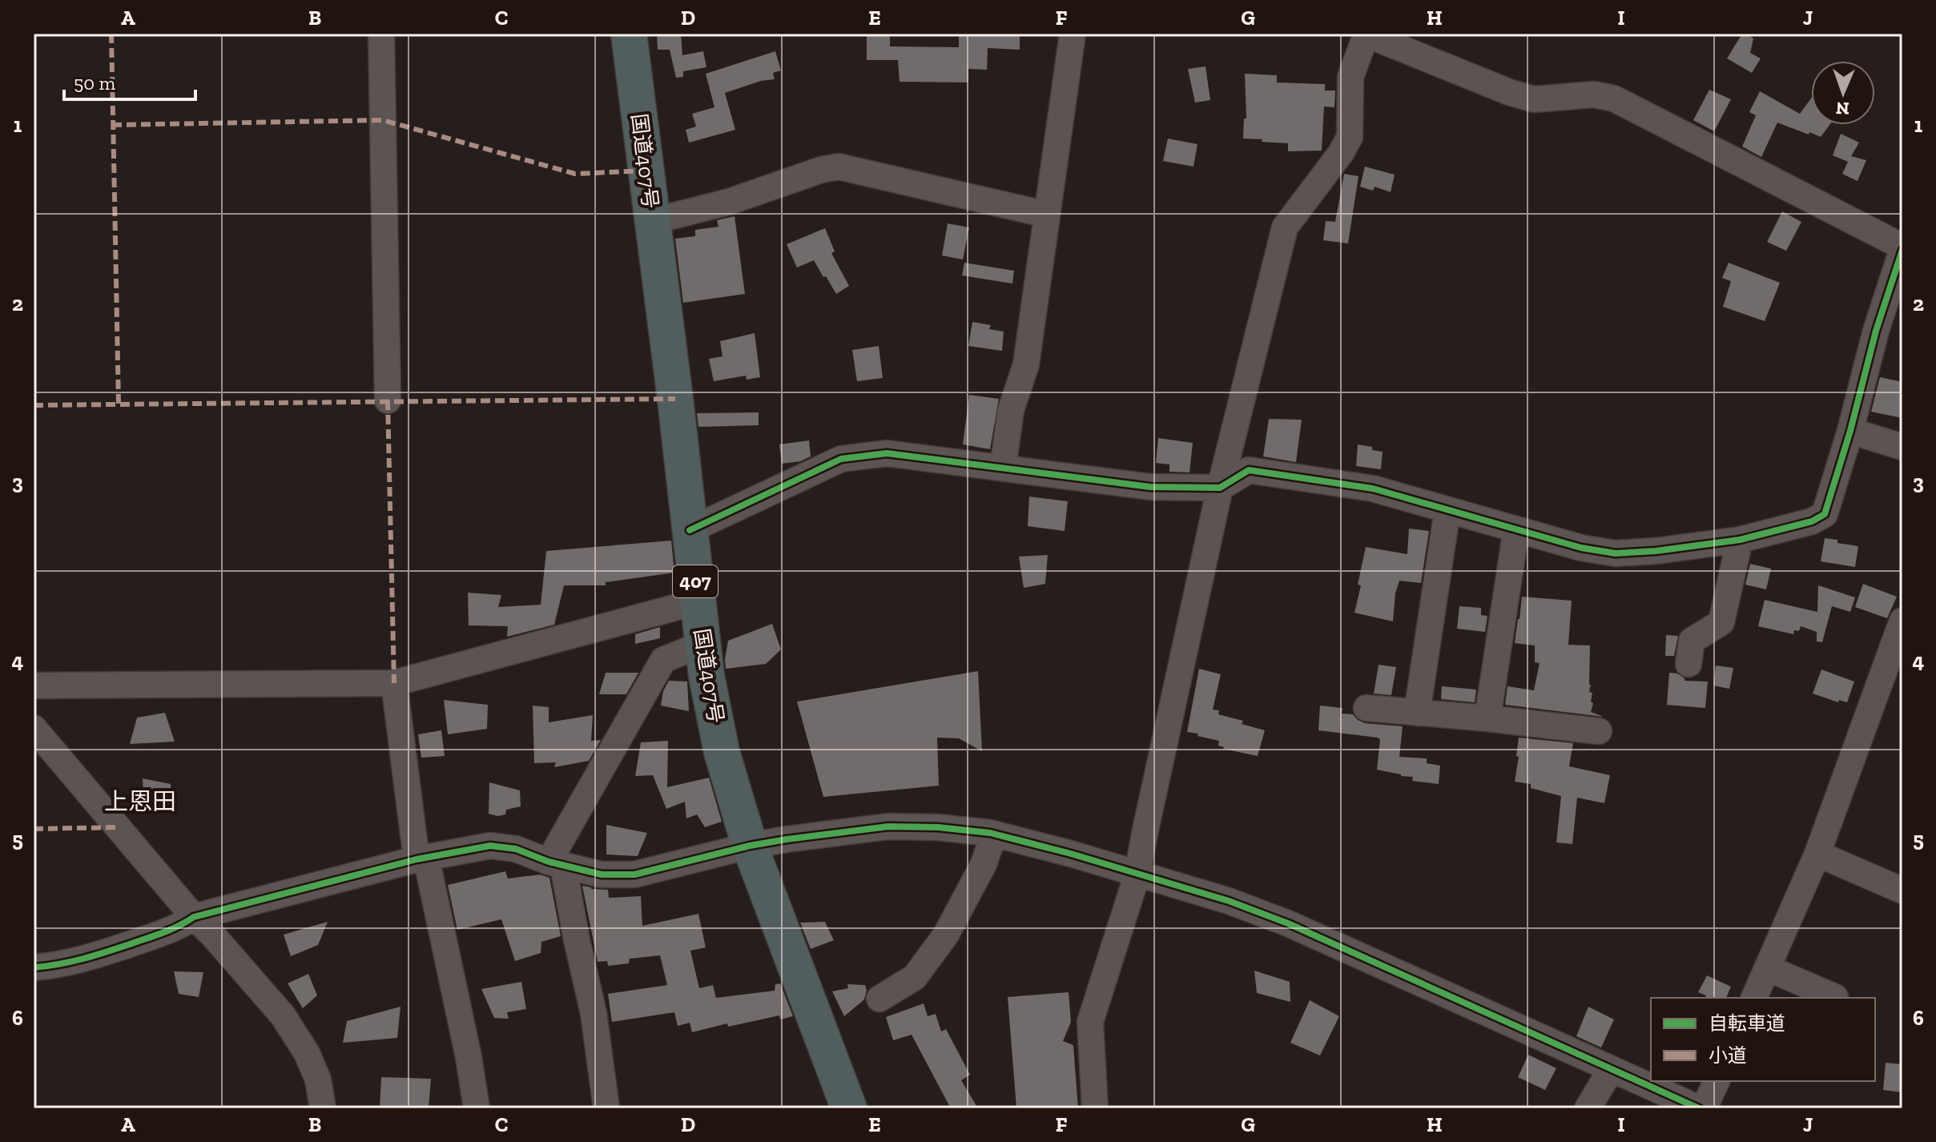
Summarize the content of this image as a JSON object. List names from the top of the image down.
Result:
{
  "streets": {
    "highway": ["国道407号", "407"]
  },
  "districts": ["上恩田"],
  "legend": ["自転車道", "小道"],
  "scale_bar": "50 m",
  "north": "bottom",
  "grid": {
    "columns": [
      "A",
      "B",
      "C",
      "D",
      "E",
      "F",
      "G",
      "H",
      "I",
      "J"
    ],
    "rows": [
      "1",
      "2",
      "3",
      "4",
      "5",
      "6"
    ]
  }
}
